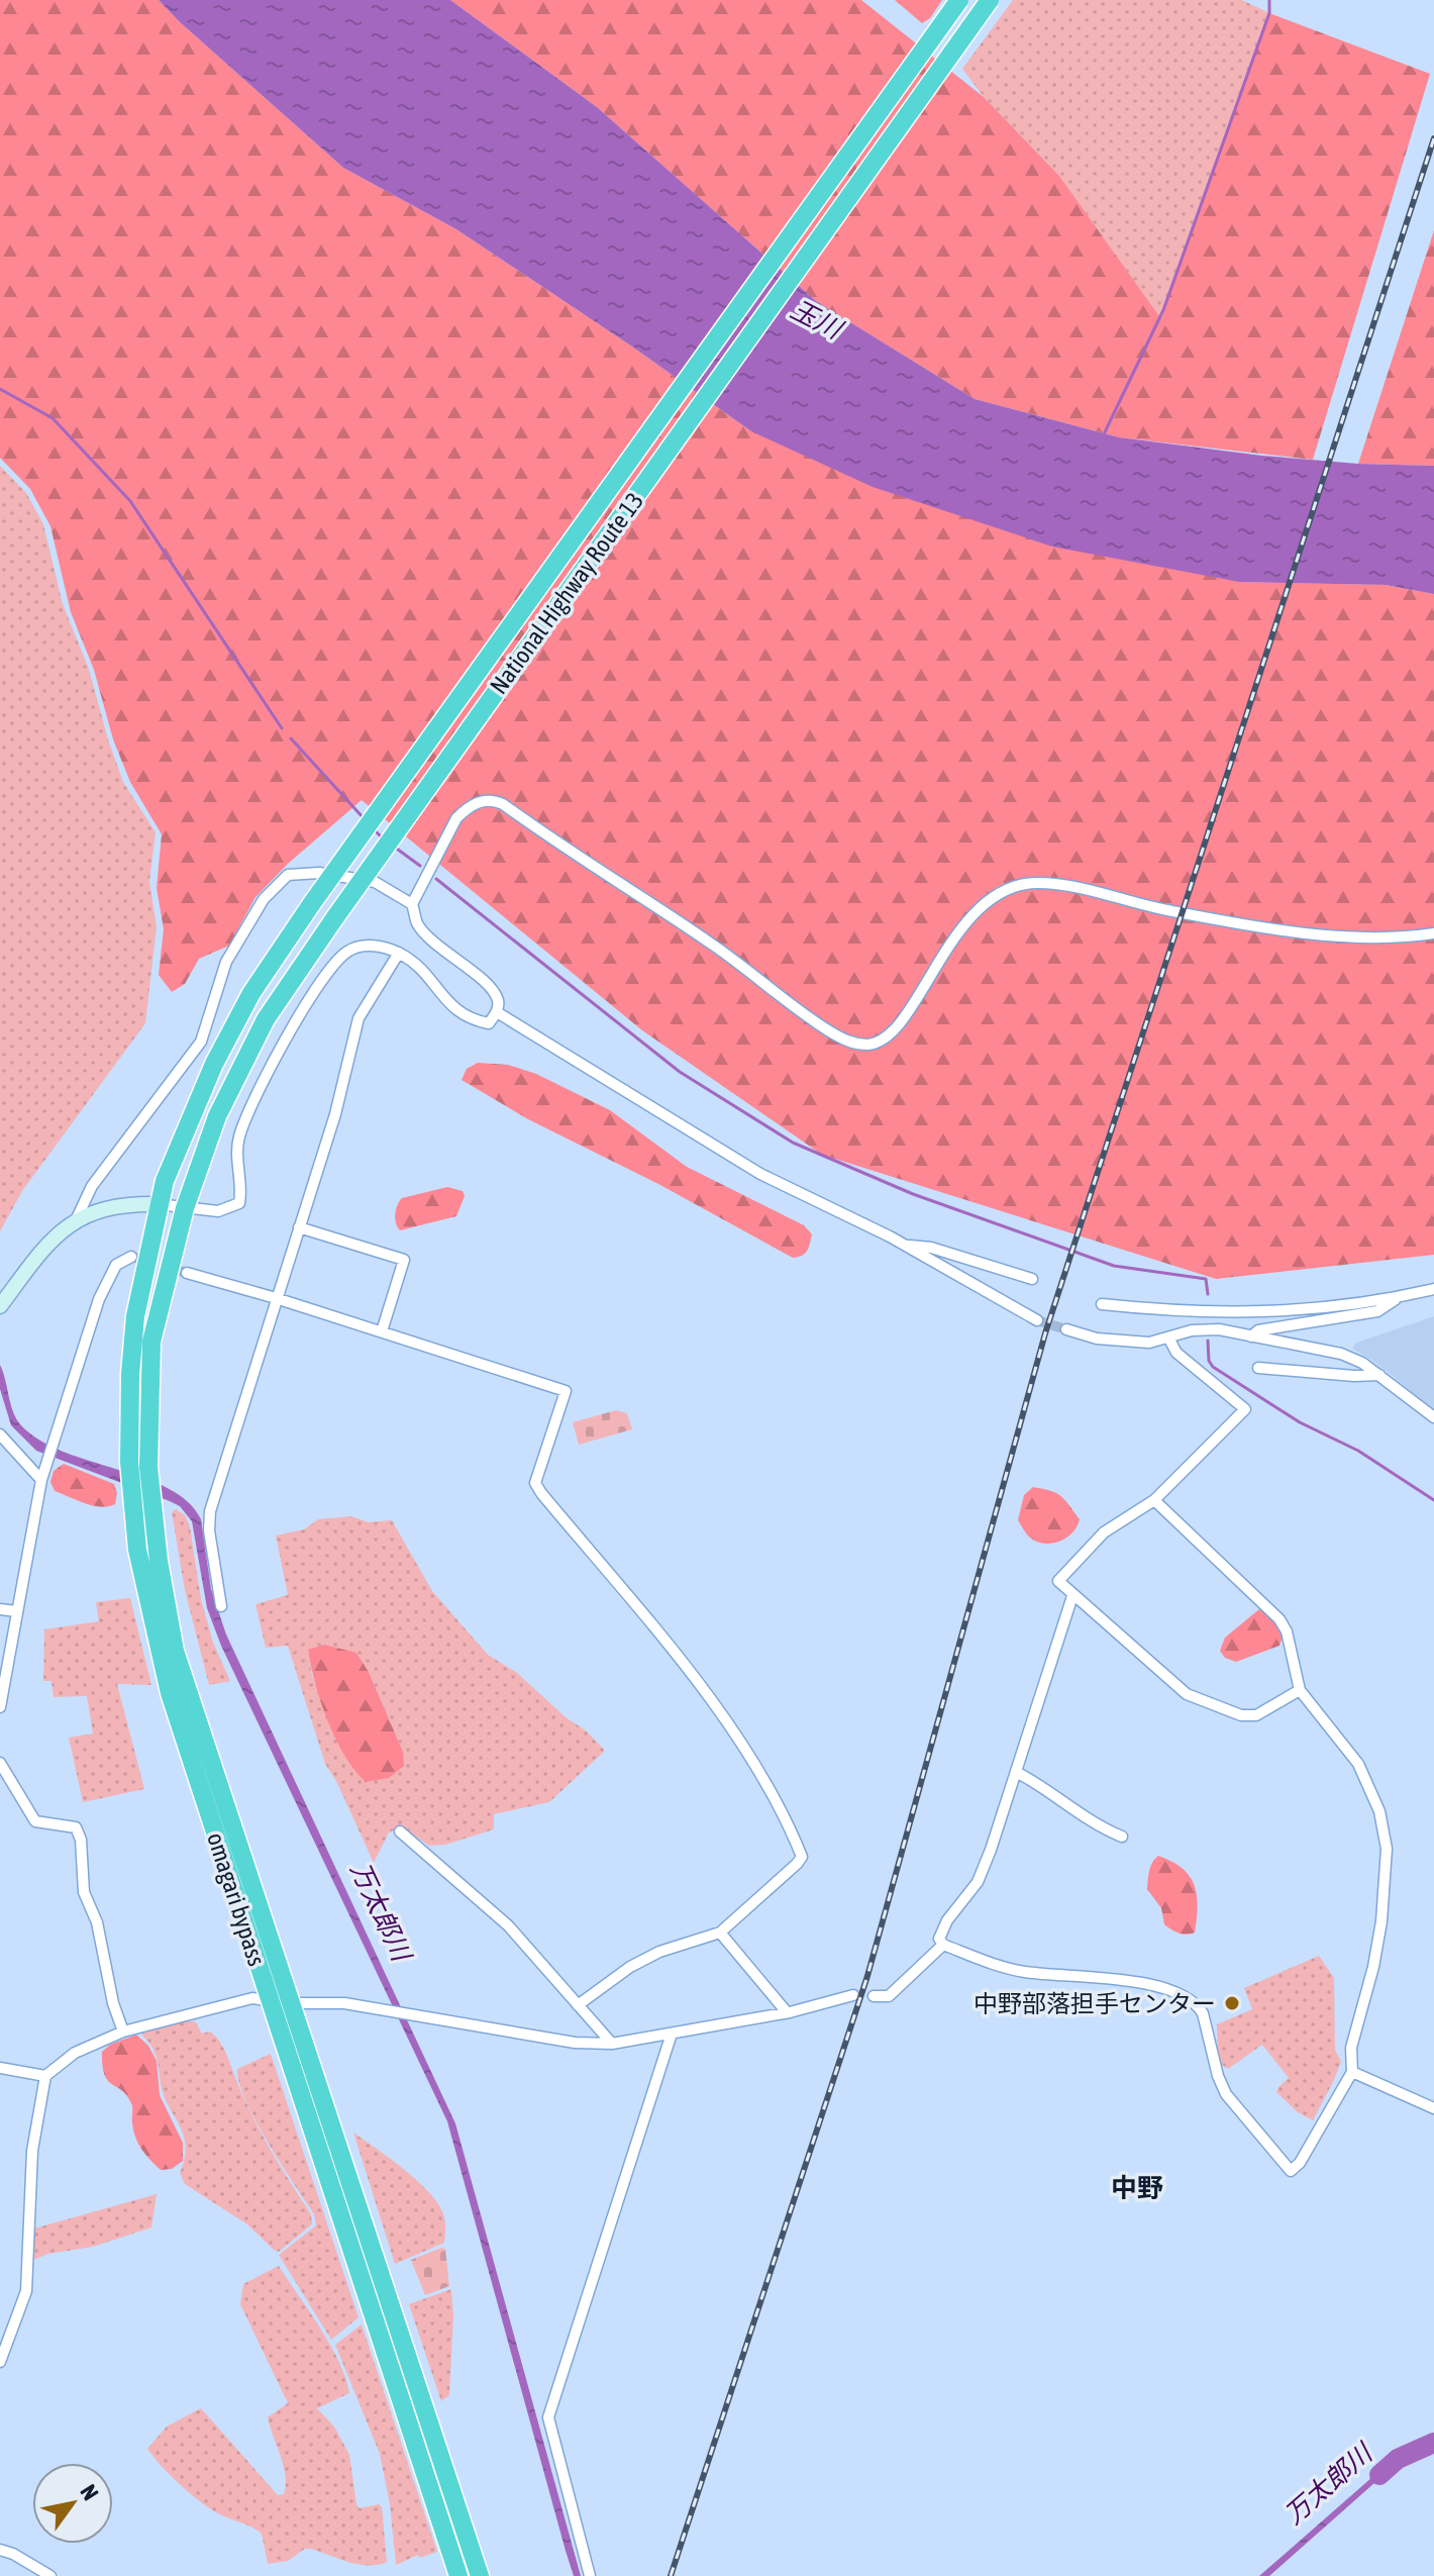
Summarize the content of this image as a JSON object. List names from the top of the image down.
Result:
{
  "streets": {
    "highway": ["National Highway Route 13", "omagari bypass"]
  },
  "crossings": [
    ["National Highway Route 13", "omagari bypass"]
  ],
  "districts": ["中野"],
  "water": ["玉川", "万太郎川"],
  "places": ["中野部落担手センター"],
  "north": "top right"
}
